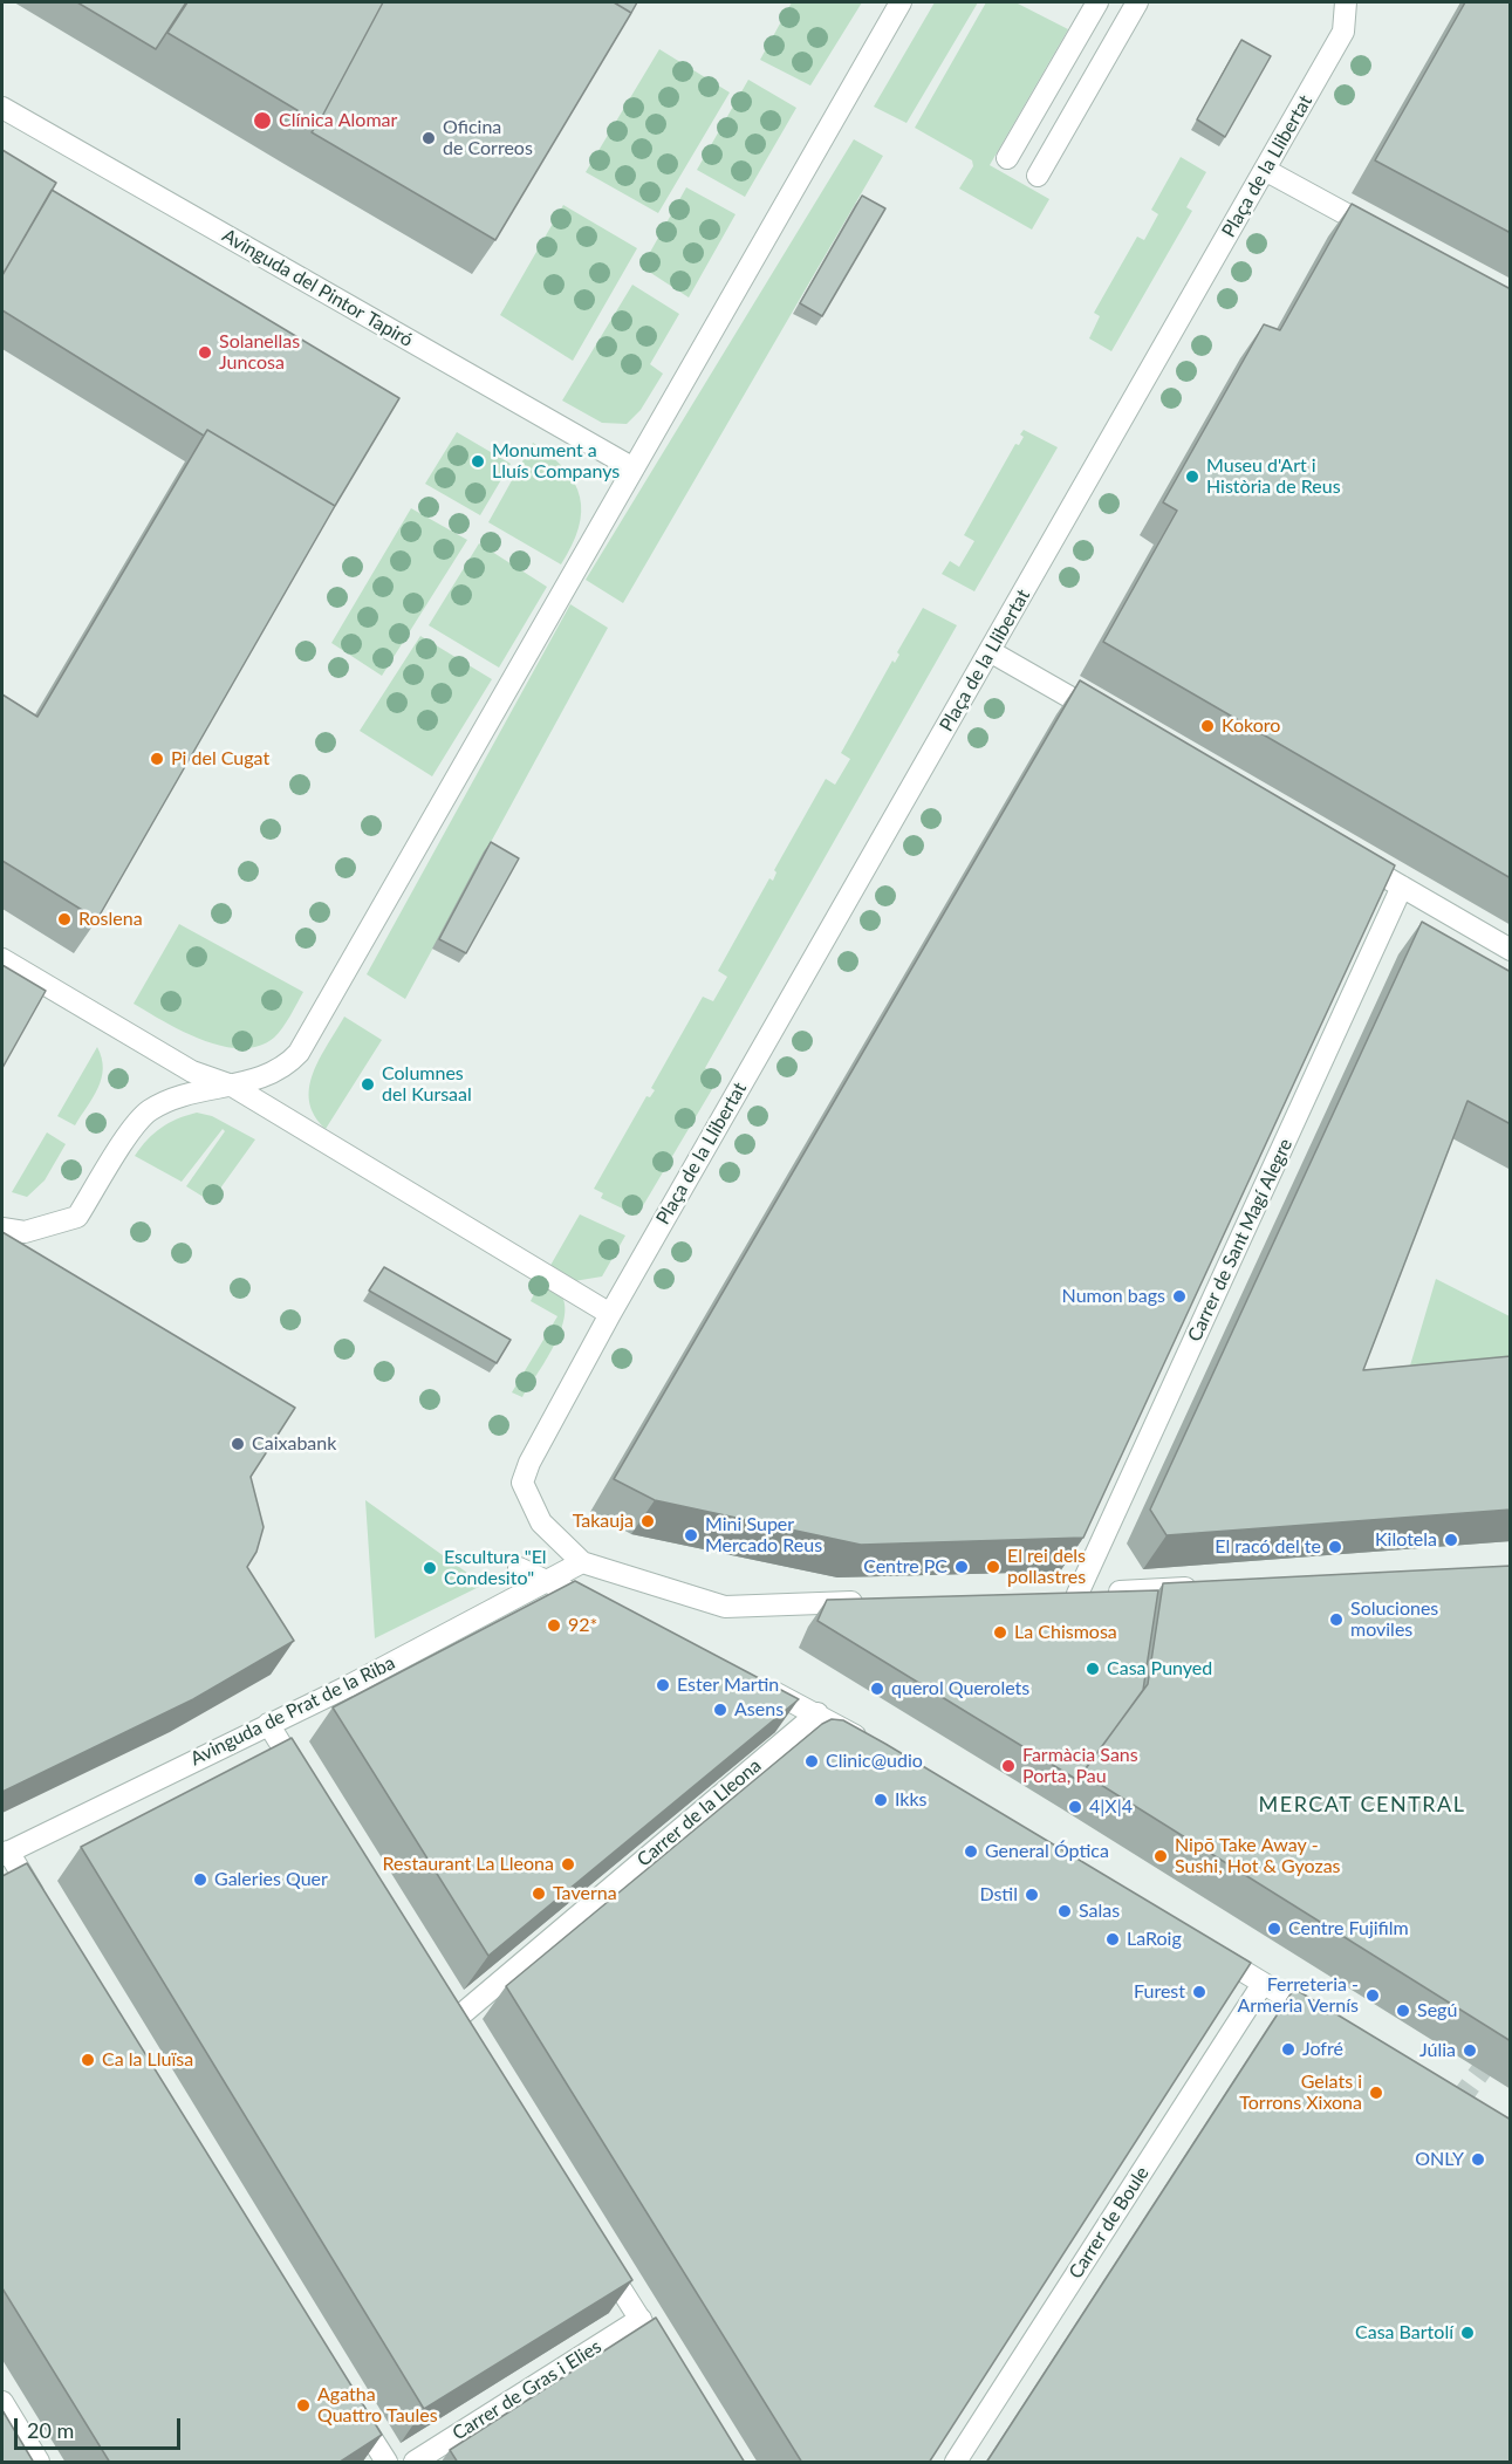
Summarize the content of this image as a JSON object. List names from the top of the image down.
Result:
{
  "streets": {
    "street": [
      "Plaça de la Llibertat",
      "Avinguda del Pintor Tapiró",
      "Carrer de Sant Magí Alegre",
      "Avinguda de Prat de la Riba",
      "Carrer de la Lleona",
      "Carrer de Boule",
      "Carrer de Gras i Elies"
    ]
  },
  "crossings": [
    ["Plaça de la Llibertat", "Avinguda de Prat de la Riba"]
  ],
  "districts": ["MERCAT CENTRAL"],
  "places": [
    "Clínica Alomar",
    "Oficina de Correos",
    "Solanellas Juncosa",
    "Monument a Lluís Companys",
    "Museu d'Art i Història de Reus",
    "Kokoro",
    "Pi del Cugat",
    "Roslena",
    "Columnes del Kursaal",
    "Numon bags",
    "Caixabank",
    "Takauja",
    "Mini Super Mercado Reus",
    "Kilotela",
    "El racó del te",
    "Centre PC",
    "El rei dels pollastres",
    "Escultura \"El Condesito\"",
    "Soluciones moviles",
    "92*",
    "La Chismosa",
    "Casa Punyed",
    "Ester Martin",
    "querol Querolets",
    "Asens",
    "Clinic@udio",
    "Farmàcia Sans Porta, Pau",
    "Ikks",
    "4|X|4",
    "General Óptica",
    "Nipō Take Away - Sushi, Hot & Gyozas",
    "Restaurant La Lleona",
    "Galeries Quer",
    "Taverna",
    "Dstil",
    "Salas",
    "Centre Fujifilm",
    "LaRoig",
    "Furest",
    "Ferreteria - Armeria Vernís",
    "Segú",
    "Jofré",
    "Júlia",
    "Ca la Lluïsa",
    "Gelats i Torrons Xixona",
    "ONLY",
    "Casa Bartolí",
    "Agatha Quattro Taules"
  ],
  "scale_bar": "20 m"
}
